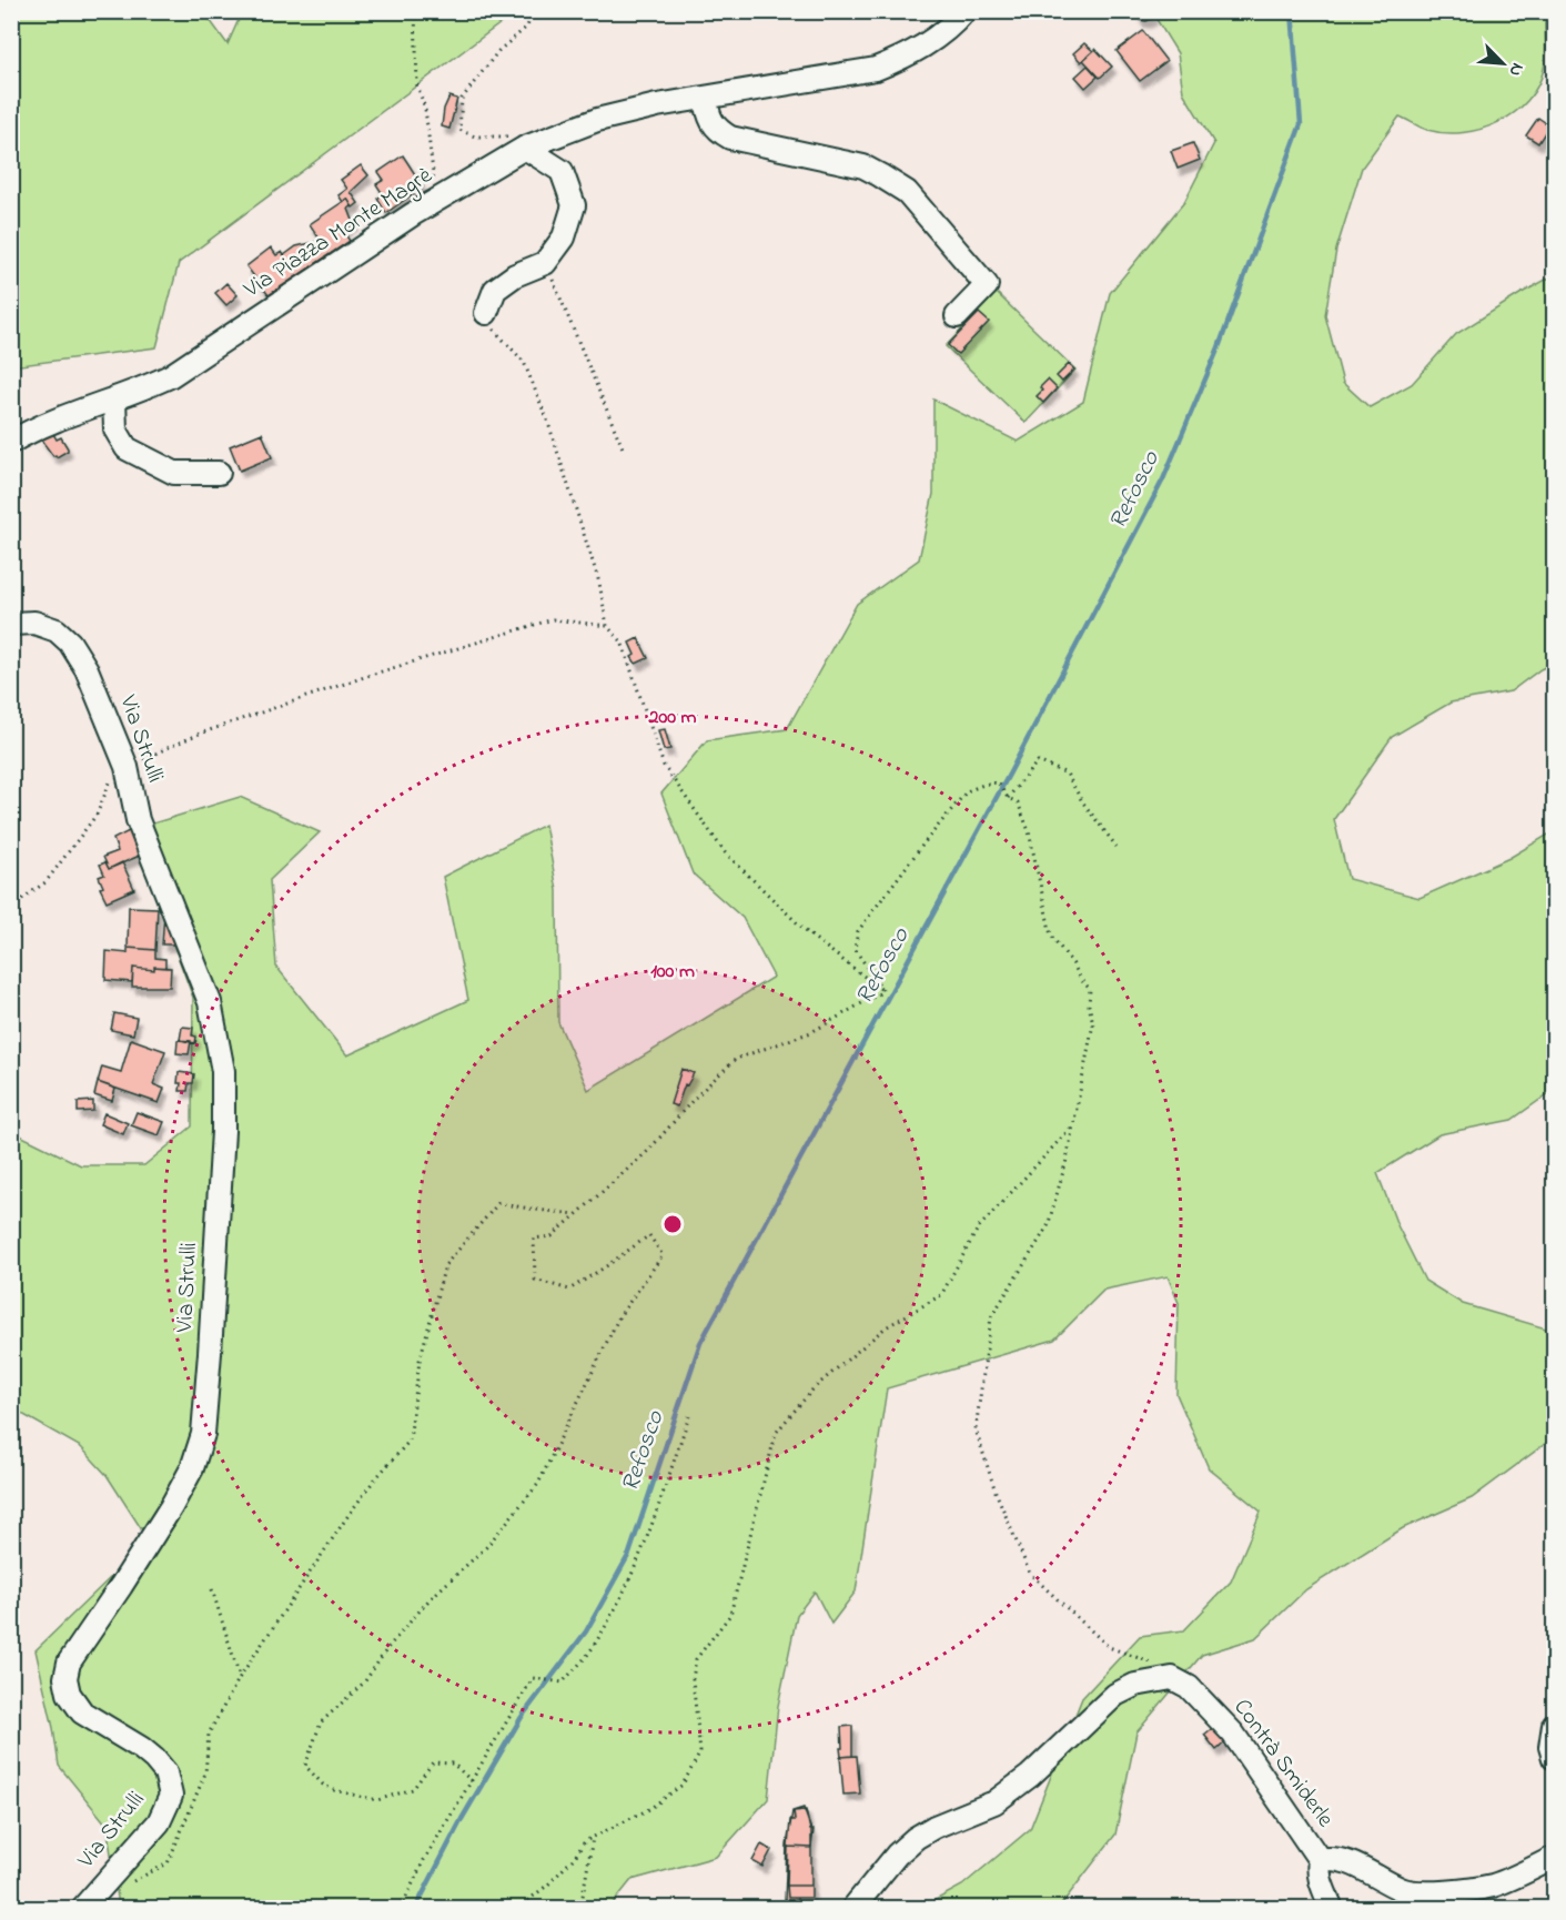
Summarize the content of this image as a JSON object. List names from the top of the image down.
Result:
{
  "streets": {
    "street": ["Via Piazza Monte Magrè", "Via Strulli", "Contrà Smiderle"]
  },
  "water": ["Refosco"],
  "north": "bottom right",
  "rings": ["200 m", "100 m"]
}
